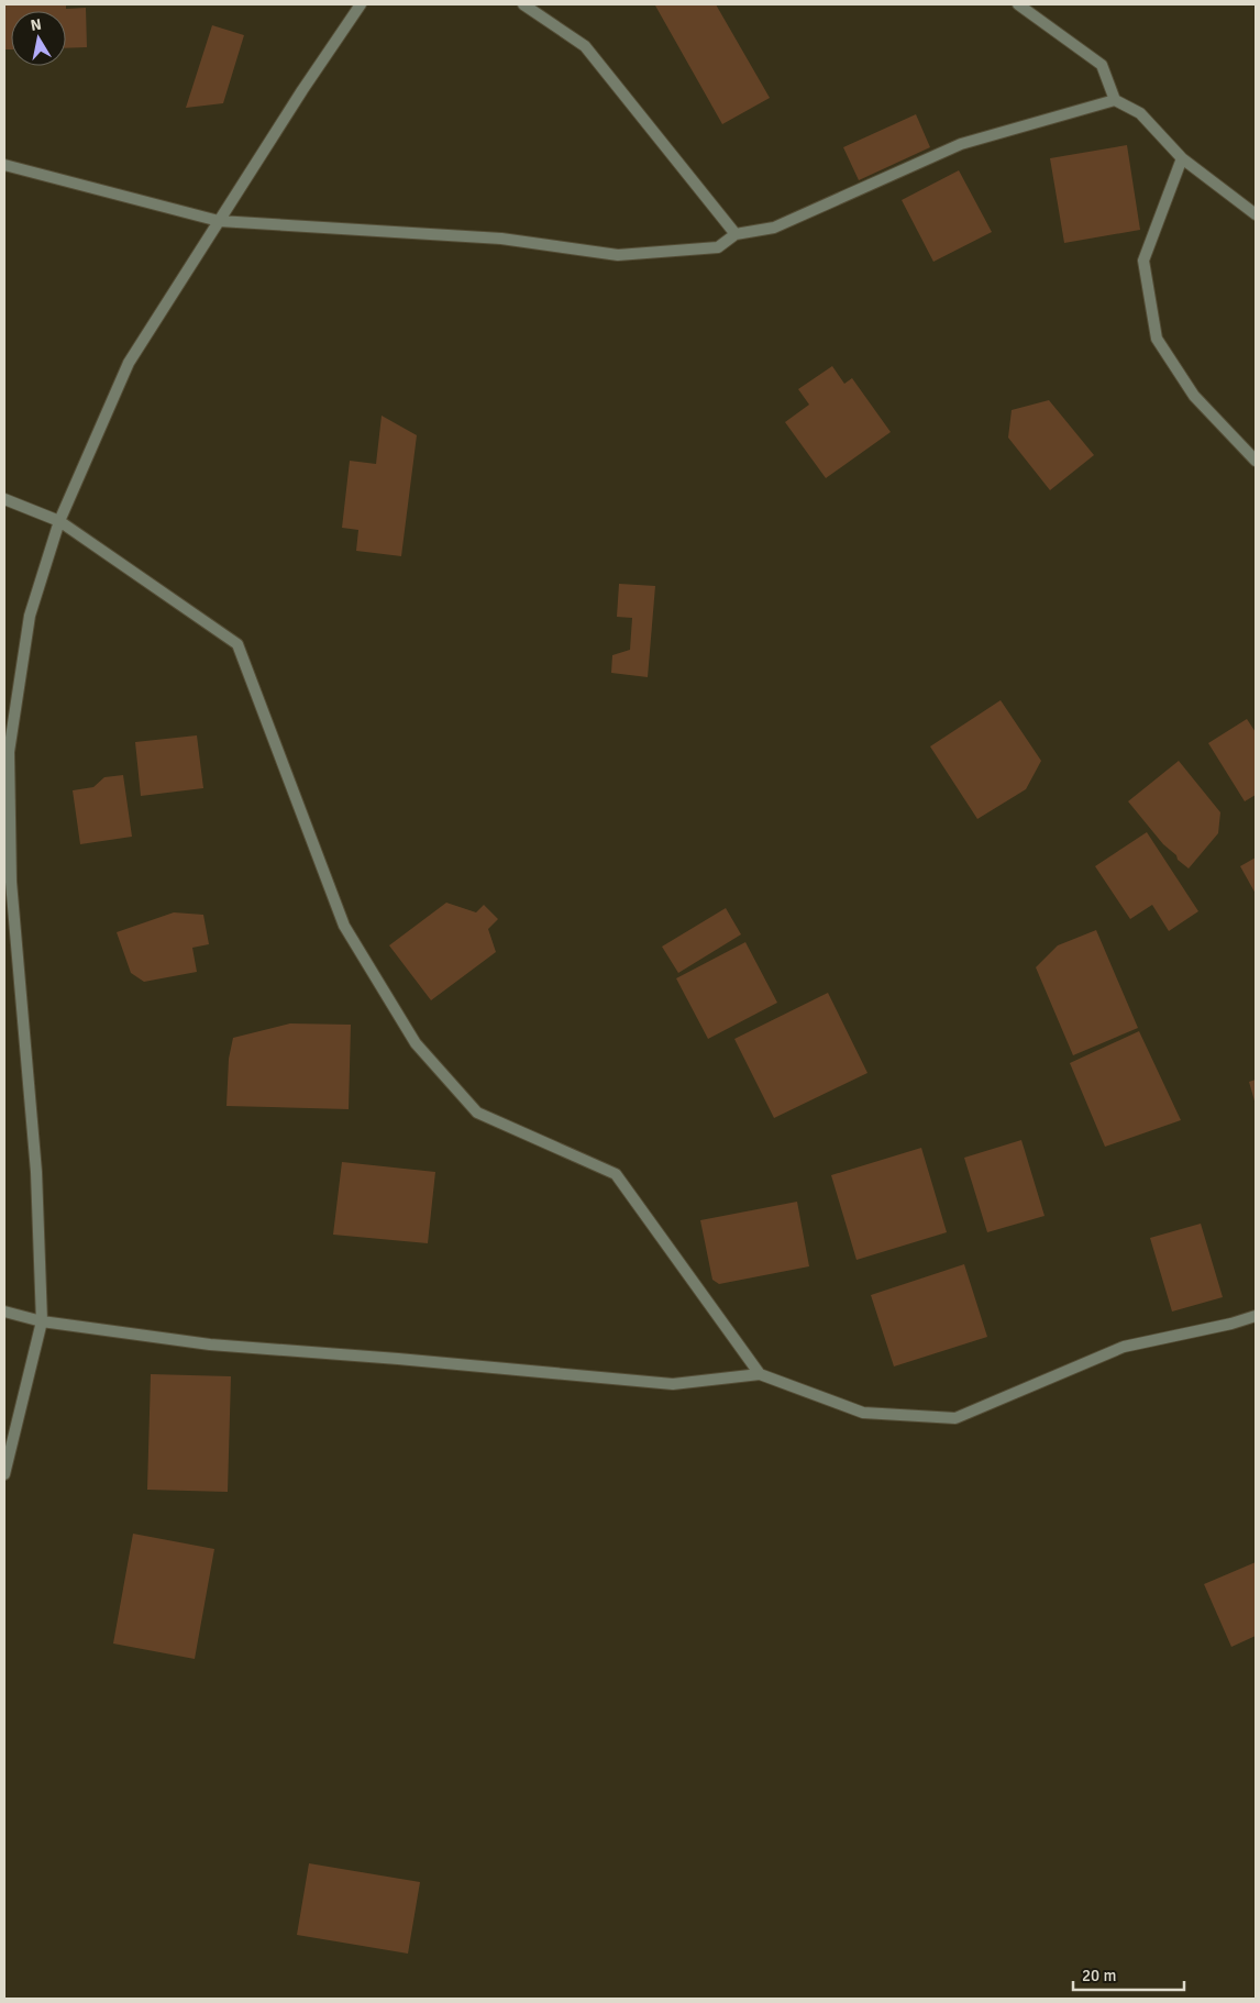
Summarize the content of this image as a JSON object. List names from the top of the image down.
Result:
{
  "scale_bar": "20 m",
  "north": "top"
}
